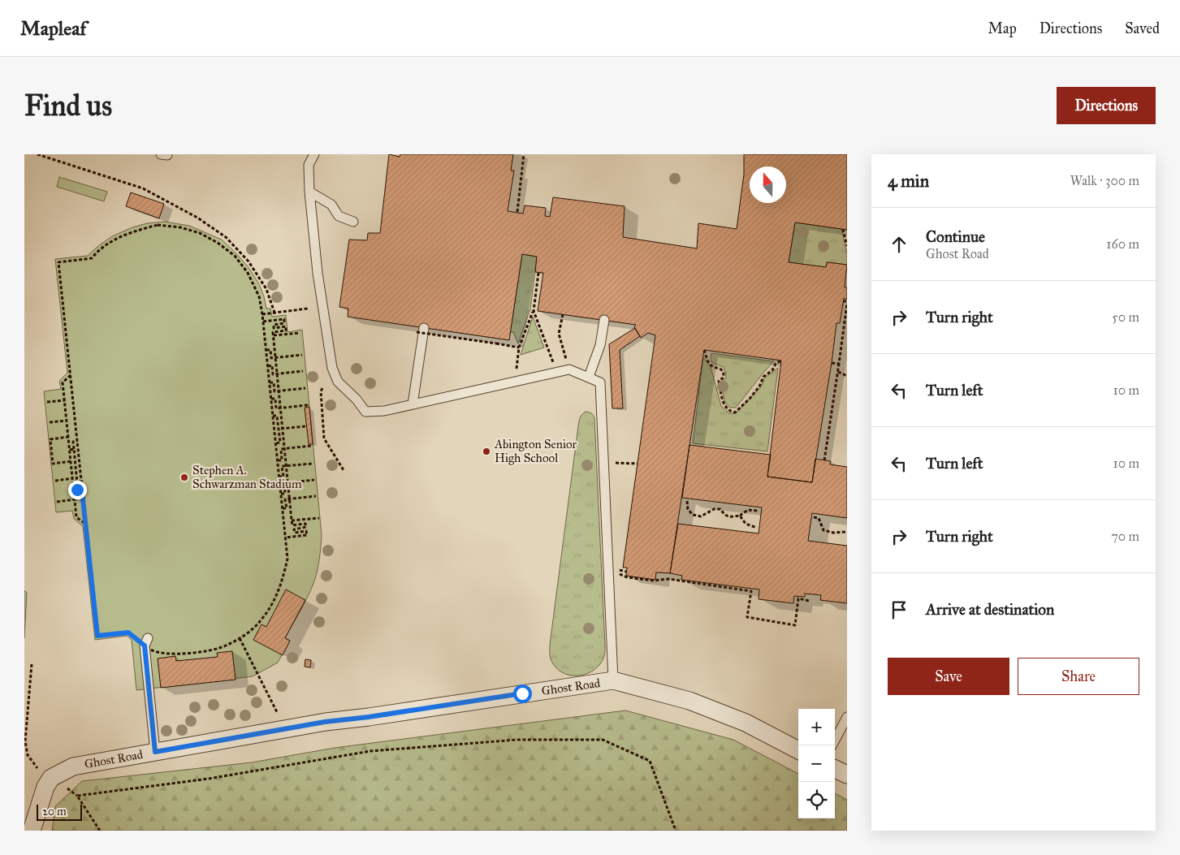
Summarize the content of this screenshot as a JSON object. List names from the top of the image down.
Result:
{
  "streets": {
    "street": ["Ghost Road"]
  },
  "places": ["Abington Senior High School", "Stephen A. Schwarzman Stadium"],
  "scale_bar": "20 m",
  "north": "top",
  "page": {
    "header": "Mapleaf",
    "nav": ["Map", "Directions", "Saved"],
    "buttons": [
      "Directions",
      ["Save", "Share"]
    ],
    "title": "Find us",
    "heading": ["4 min", "Walk · 300 m"],
    "list": [
      ["Continue", "Ghost Road", "160 m"],
      ["Turn right", "50 m"],
      ["Turn left", "10 m"],
      ["Turn left", "10 m"],
      ["Turn right", "70 m"],
      "Arrive at destination"
    ],
    "map_buttons": ["+", "−"],
    "scale": "20 m"
  }
}
